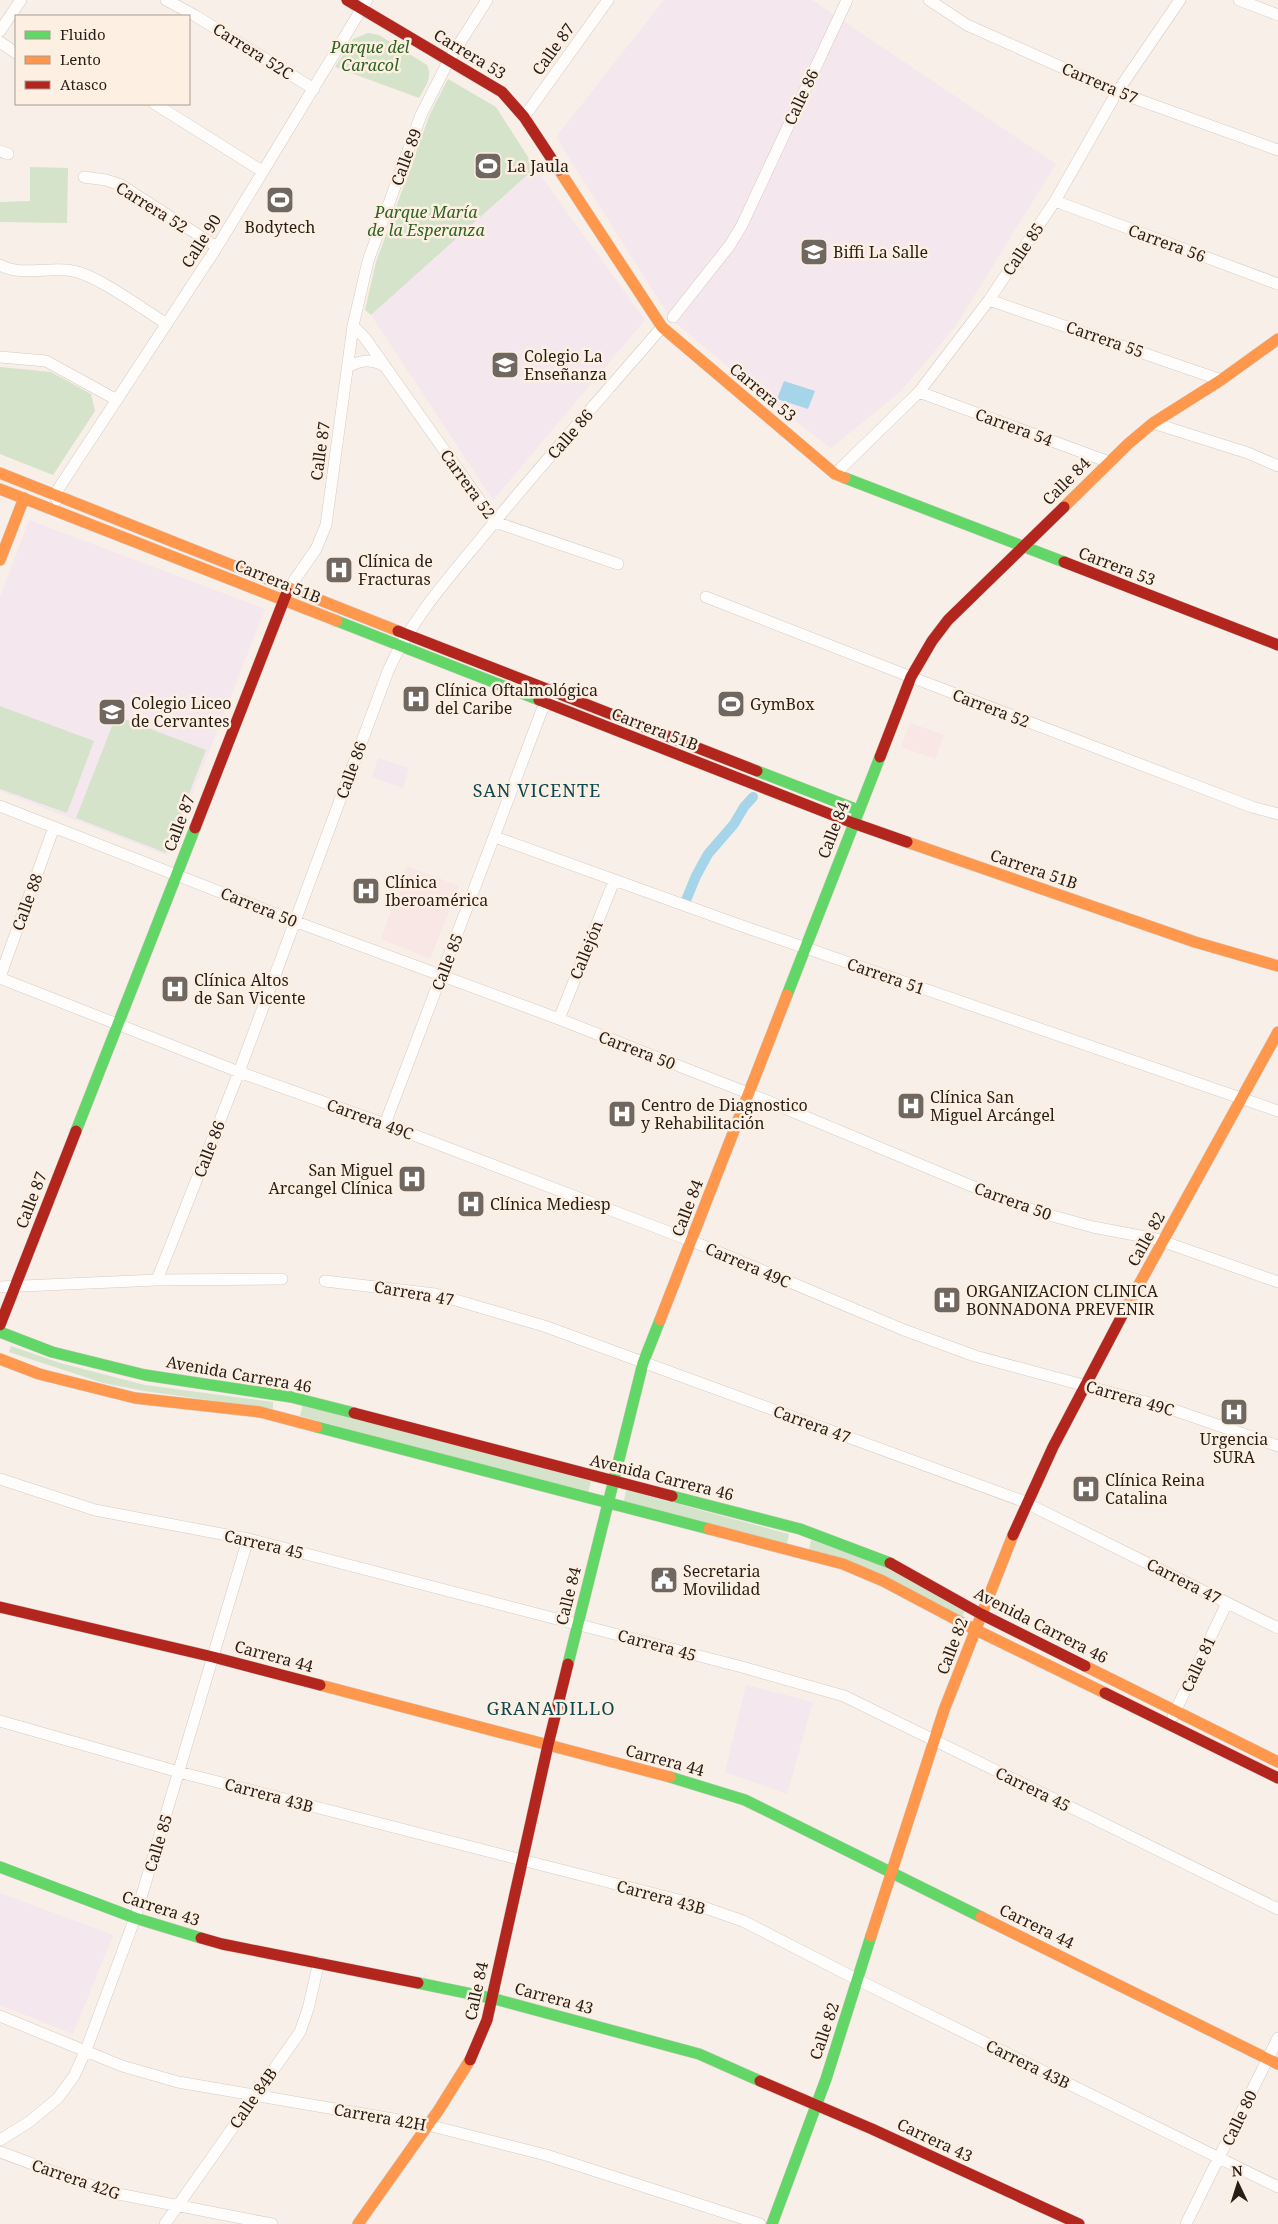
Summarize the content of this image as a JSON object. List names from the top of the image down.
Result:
{
  "streets": {
    "main road": [
      "Calle 87",
      "Carrera 53",
      "Calle 84",
      "Carrera 51B",
      "Calle 82",
      "Avenida Carrera 46",
      "Carrera 44",
      "Carrera 43"
    ],
    "street": [
      "Carrera 52C",
      "Carrera 57",
      "Calle 86",
      "Calle 89",
      "Carrera 52",
      "Calle 90",
      "Carrera 56",
      "Calle 85",
      "Carrera 55",
      "Carrera 54",
      "Calle 88",
      "Carrera 50",
      "Callejón",
      "Carrera 51",
      "Carrera 49C",
      "Carrera 47",
      "Carrera 45",
      "Calle 81",
      "Carrera 43B",
      "Calle 84B",
      "Carrera 42H",
      "Calle 80",
      "Carrera 42G"
    ]
  },
  "crossings": [
    ["Calle 87", "Carrera 53"],
    ["Calle 87", "Calle 89"],
    ["Calle 87", "Carrera 52"],
    ["Calle 87", "Carrera 51B"],
    ["Calle 87", "Carrera 50"],
    ["Calle 87", "Carrera 49C"],
    ["Carrera 52C", "Calle 90"],
    ["Carrera 53", "Calle 86"],
    ["Carrera 53", "Calle 89"],
    ["Carrera 53", "Calle 90"],
    ["Carrera 53", "Calle 85"],
    ["Carrera 53", "Calle 84"],
    ["Carrera 57", "Calle 85"],
    ["Calle 86", "Carrera 52"],
    ["Calle 86", "Carrera 51B"],
    ["Calle 86", "Carrera 50"],
    ["Calle 86", "Carrera 49C"],
    ["Calle 89", "Carrera 52"],
    ["Carrera 52", "Calle 90"],
    ["Carrera 52", "Calle 84"],
    ["Calle 90", "Carrera 51B"],
    ["Carrera 56", "Calle 85"],
    ["Calle 85", "Carrera 55"],
    ["Calle 85", "Carrera 54"],
    ["Calle 85", "Carrera 51B"],
    ["Calle 85", "Carrera 50"],
    ["Calle 85", "Carrera 51"],
    ["Calle 85", "Carrera 49C"],
    ["Calle 85", "Carrera 45"],
    ["Calle 85", "Carrera 44"],
    ["Calle 85", "Carrera 43B"],
    ["Calle 85", "Carrera 43"],
    ["Calle 85", "Carrera 42H"],
    ["Carrera 55", "Calle 84"],
    ["Carrera 54", "Calle 84"],
    ["Calle 84", "Carrera 51B"],
    ["Calle 84", "Carrera 50"],
    ["Calle 84", "Carrera 51"],
    ["Calle 84", "Carrera 49C"],
    ["Calle 84", "Carrera 47"],
    ["Calle 84", "Avenida Carrera 46"],
    ["Calle 84", "Carrera 45"],
    ["Calle 84", "Carrera 44"],
    ["Calle 84", "Carrera 43B"],
    ["Calle 84", "Carrera 43"],
    ["Calle 84", "Carrera 42H"],
    ["Calle 88", "Carrera 50"],
    ["Calle 88", "Carrera 49C"],
    ["Carrera 50", "Callejón"],
    ["Carrera 50", "Calle 82"],
    ["Callejón", "Carrera 51"],
    ["Carrera 51", "Calle 82"],
    ["Carrera 49C", "Calle 82"],
    ["Calle 82", "Carrera 47"],
    ["Calle 82", "Avenida Carrera 46"],
    ["Calle 82", "Carrera 45"],
    ["Calle 82", "Carrera 44"],
    ["Calle 82", "Carrera 43B"],
    ["Calle 82", "Carrera 43"],
    ["Carrera 47", "Calle 81"],
    ["Avenida Carrera 46", "Calle 81"],
    ["Carrera 44", "Calle 80"],
    ["Carrera 43B", "Calle 80"],
    ["Carrera 43", "Calle 84B"],
    ["Calle 84B", "Carrera 42H"],
    ["Calle 84B", "Carrera 42G"]
  ],
  "districts": ["SAN VICENTE", "GRANADILLO"],
  "parks": ["Parque del Caracol", "Parque María de la Esperanza"],
  "places": {
    "sports": ["La Jaula", "Bodytech", "GymBox"],
    "school or university": ["Biffi La Salle", "Colegio La Enseñanza", "Colegio Liceo de Cervantes"],
    "hospital": [
      "Clínica de Fracturas",
      "Clínica Oftalmológica del Caribe",
      "Clínica Iberoamérica",
      "Clínica Altos de San Vicente",
      "Clínica San Miguel Arcángel",
      "Centro de Diagnostico y Rehabilitación",
      "San Miguel Arcangel Clínica",
      "Clínica Mediesp",
      "ORGANIZACION CLINICA BONNADONA PREVENIR",
      "Urgencia SURA",
      "Clínica Reina Catalina"
    ],
    "public building": ["Secretaria Movilidad"]
  },
  "legend": ["Fluido", "Lento", "Atasco"],
  "north": "top"
}
